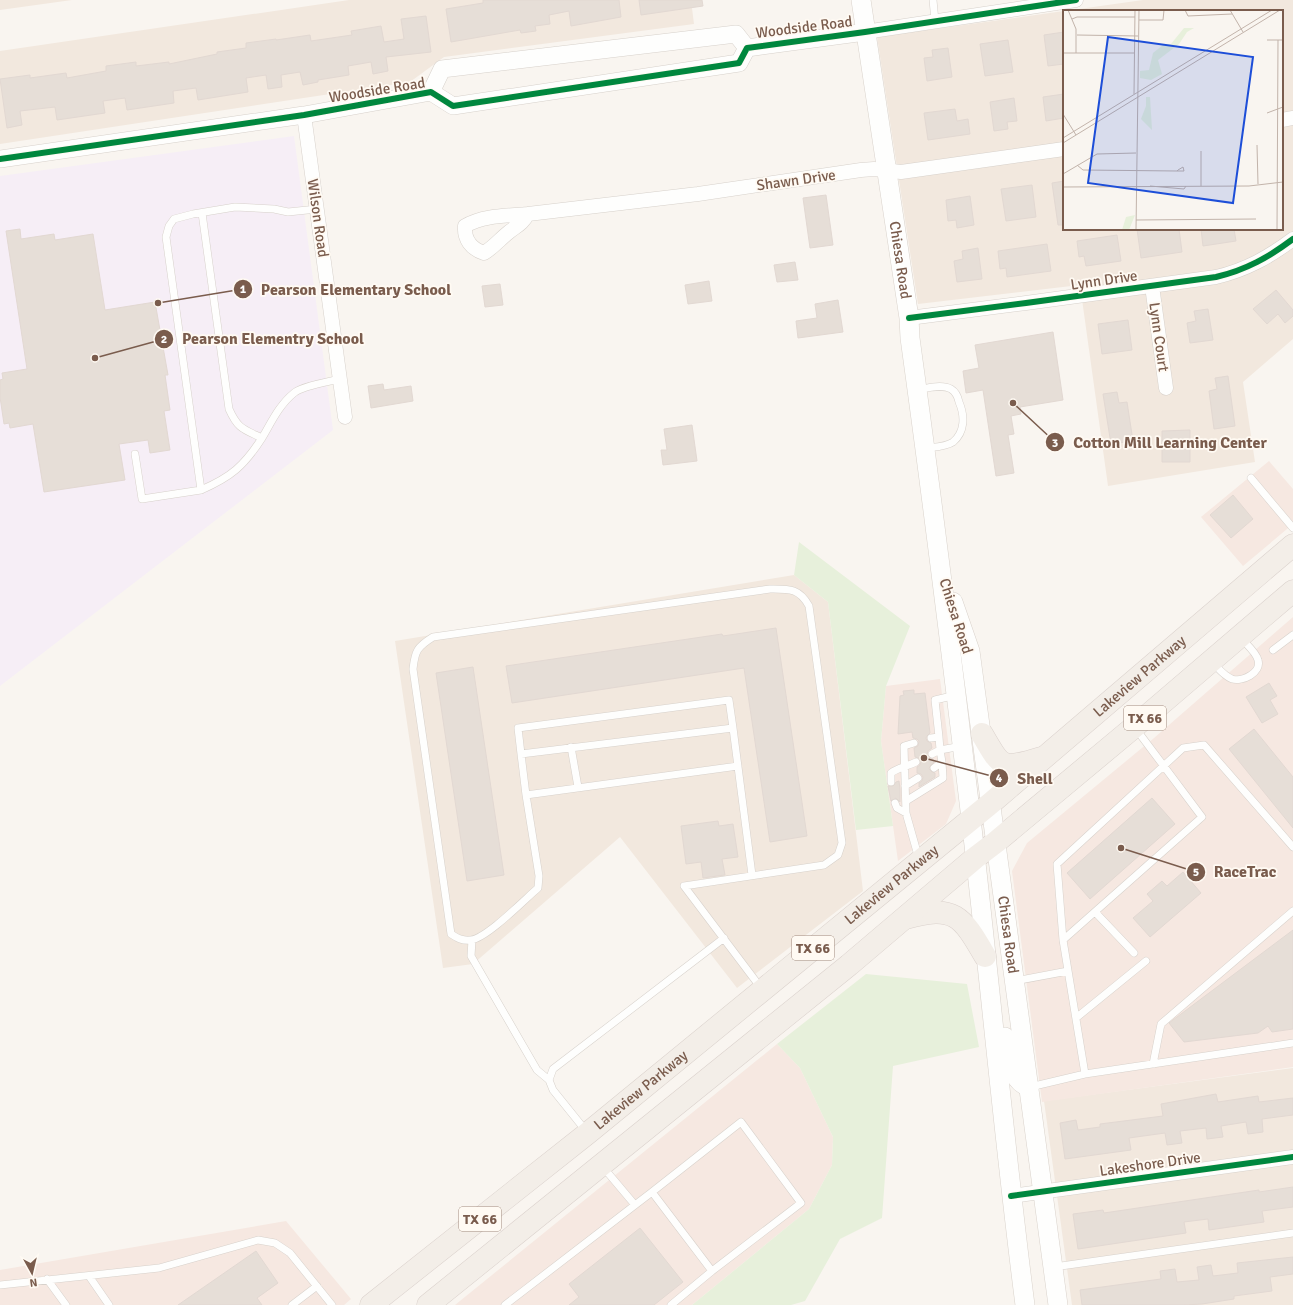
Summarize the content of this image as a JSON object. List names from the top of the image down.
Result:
{
  "streets": {
    "main road": ["Chiesa Road", "Lakeview Parkway", "TX 66"],
    "street": [
      "Woodside Road",
      "Shawn Drive",
      "Wilson Road",
      "Lynn Drive",
      "Lynn Court",
      "Lakeshore Drive"
    ]
  },
  "crossings": [
    ["Woodside Road", "Wilson Road"],
    ["Woodside Road", "Chiesa Road"],
    ["Shawn Drive", "Chiesa Road"],
    ["Chiesa Road", "Lynn Drive"],
    ["Chiesa Road", "Lakeview Parkway"],
    ["Chiesa Road", "TX 66"],
    ["Chiesa Road", "Lakeshore Drive"],
    ["Lynn Drive", "Lynn Court"]
  ],
  "places": [
    "Pearson Elementary School",
    "Pearson Elementry School",
    "Cotton Mill Learning Center",
    "Shell",
    "RaceTrac"
  ],
  "north": "bottom"
}
